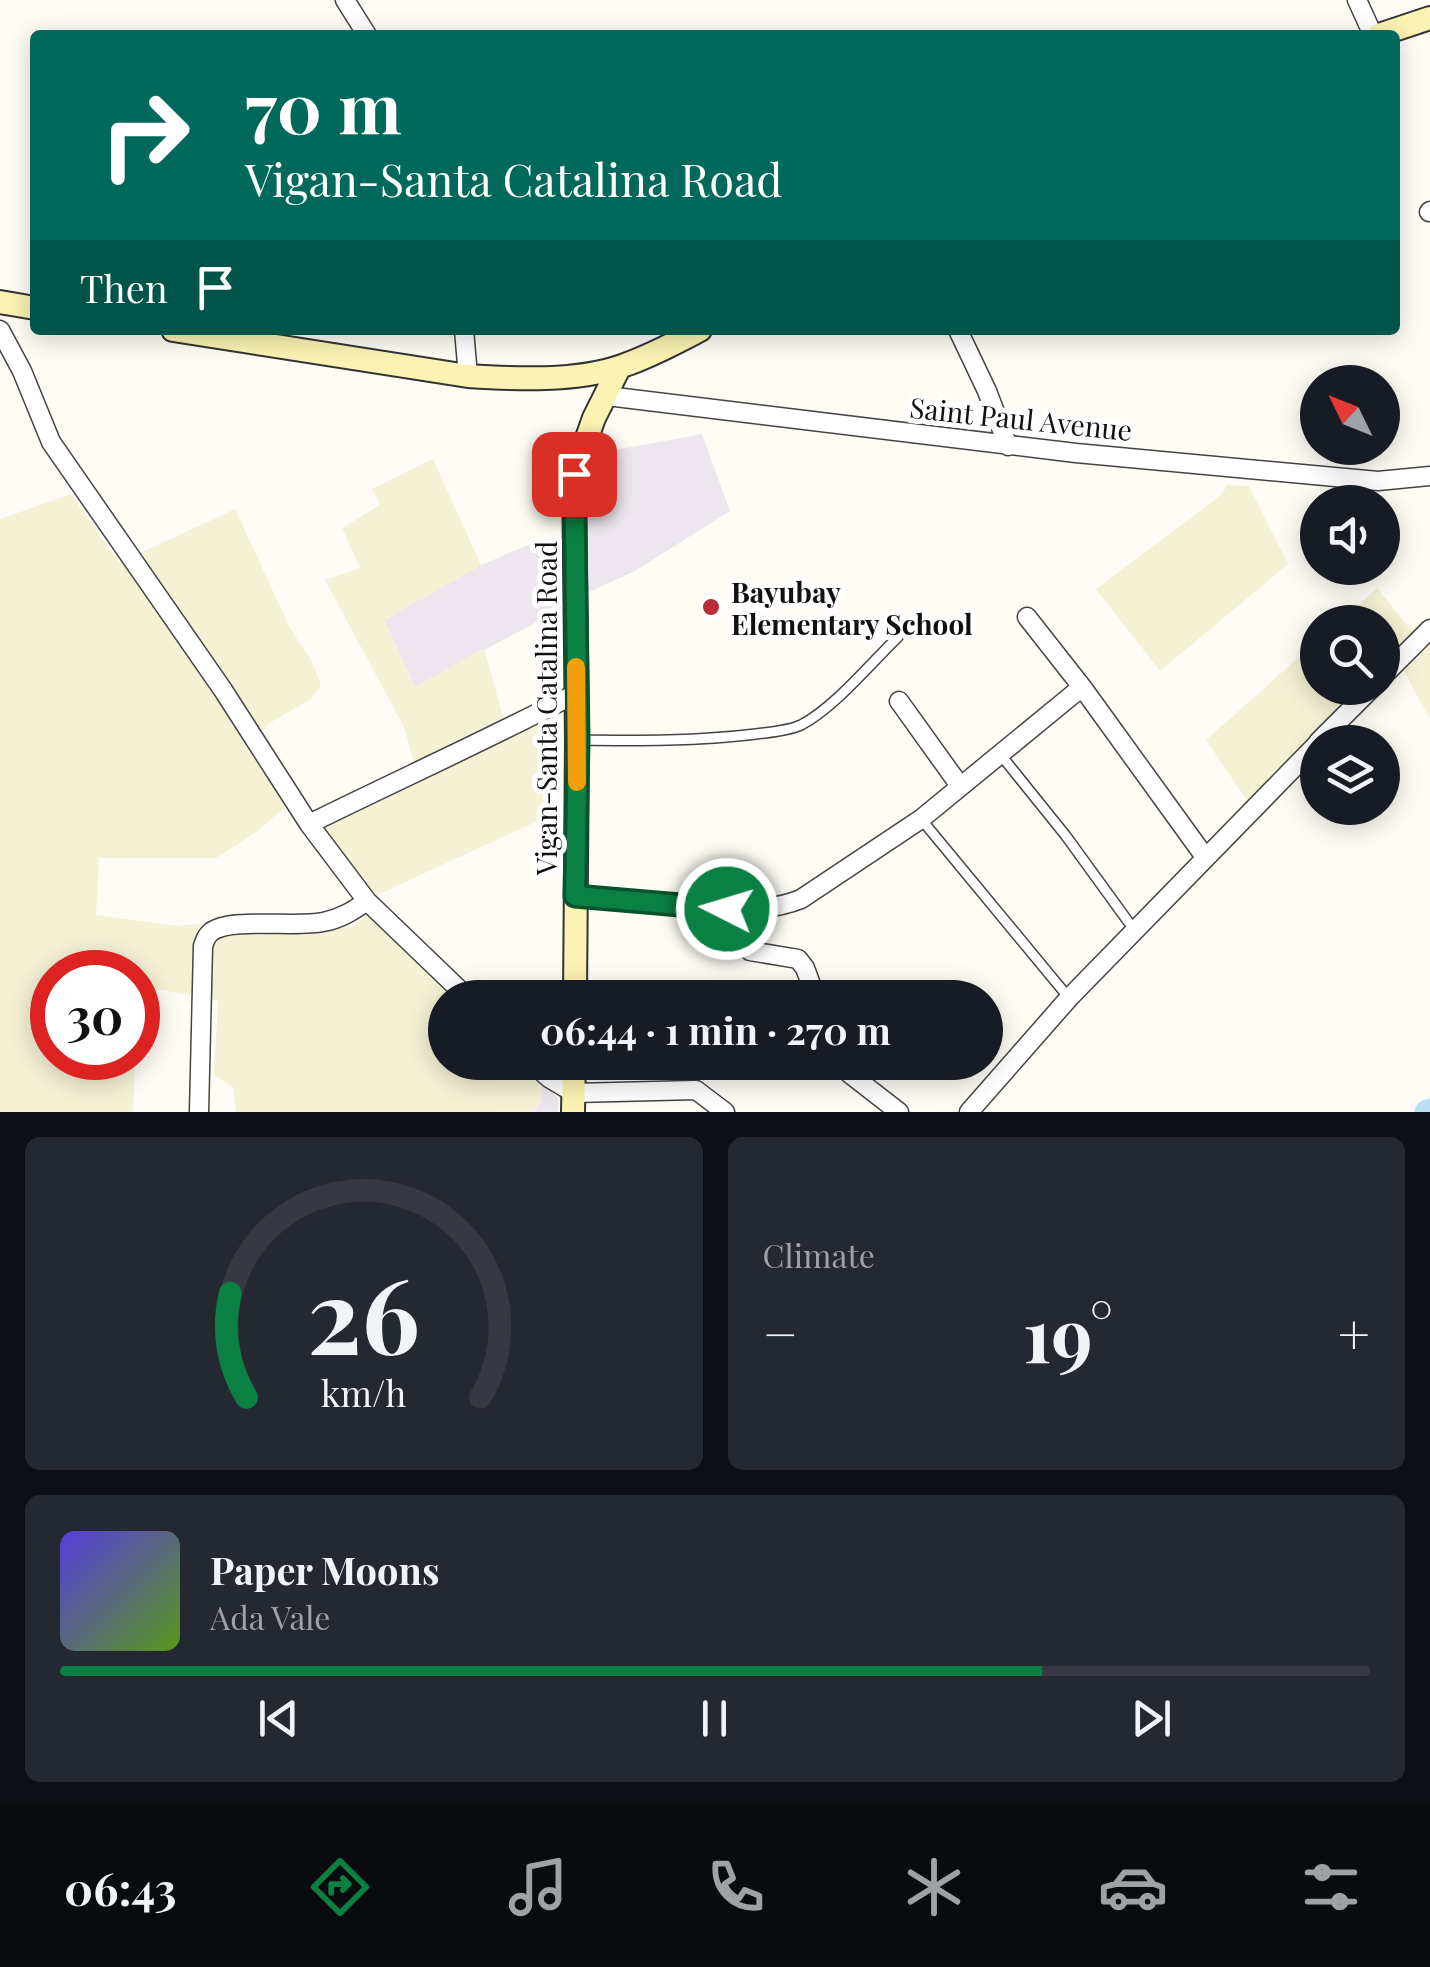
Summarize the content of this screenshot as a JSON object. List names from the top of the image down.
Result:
{
  "streets": {
    "main road": ["Vigan-Santa Catalina Road"],
    "street": ["Saint Paul Avenue"]
  },
  "crossings": [
    ["Saint Paul Avenue", "Vigan-Santa Catalina Road"]
  ],
  "places": ["Bayubay Elementary School"],
  "north": "top left",
  "page": {
    "turn": ["70 m", "Vigan-Santa Catalina Road"],
    "then": "Then",
    "limit": "30",
    "trip": "06:44 · 1 min · 270 m",
    "tile": "Climate",
    "heat": ["−", "19°", "+"],
    "song": ["Paper Moons", "Ada Vale"],
    "tabs": "06:43",
    "gauge": ["26", "km/h"]
  }
}
